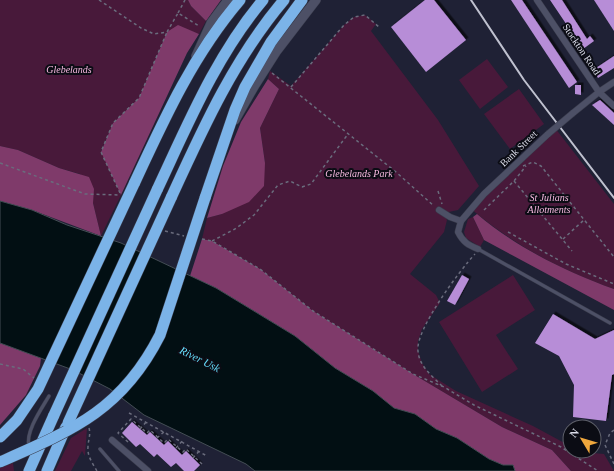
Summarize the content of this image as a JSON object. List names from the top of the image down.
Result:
{
  "streets": {
    "street": ["Stockton Road", "Bank Street"]
  },
  "crossings": [
    ["Stockton Road", "Bank Street"]
  ],
  "water": ["River Usk"],
  "parks": ["Glebelands", "Glebelands Park", "St Julians Allotments"],
  "north": "top left"
}
